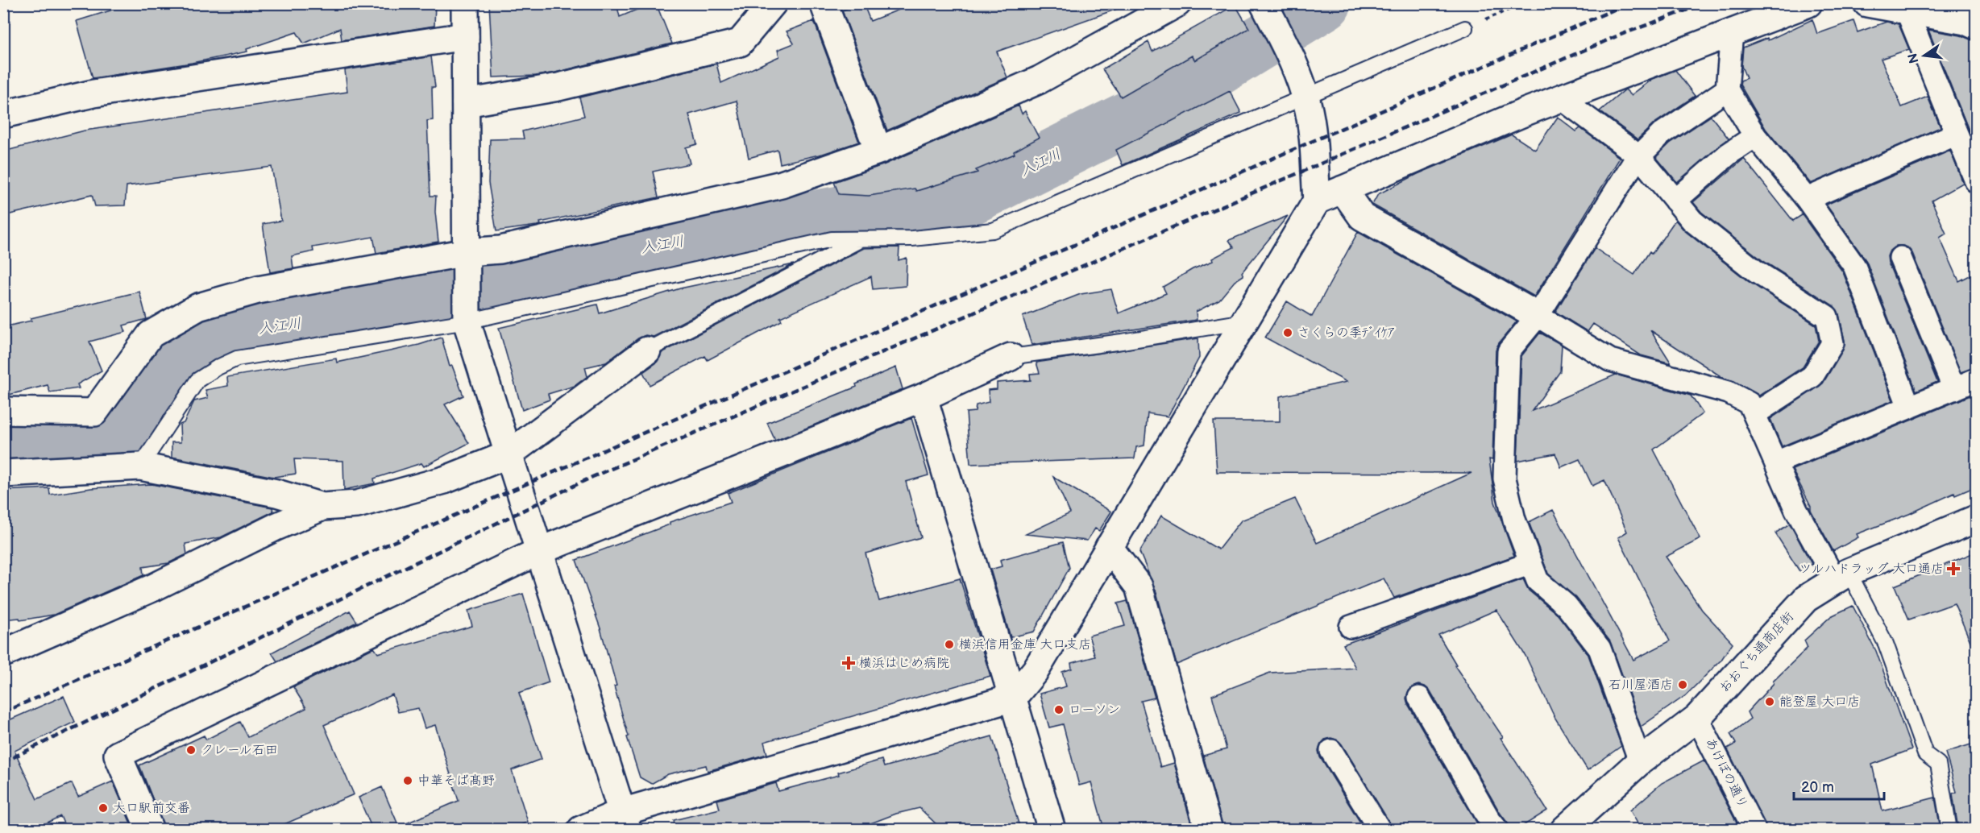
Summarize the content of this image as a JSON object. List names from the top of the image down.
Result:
{
  "streets": {
    "street": ["おおぐち通商店街", "あけぼの通り"]
  },
  "crossings": [
    ["おおぐち通商店街", "あけぼの通り"]
  ],
  "water": ["入江川"],
  "places": {
    "other": [
      "さくらの季ﾃﾞｲｹｱ",
      "横浜信用金庫 大口支店",
      "石川屋酒店",
      "能登屋 大口店",
      "ローソン",
      "クレール石田",
      "中華そば髙野",
      "大口駅前交番"
    ],
    "health": ["ツルハドラッグ 大口通店", "横浜はじめ病院"]
  },
  "scale_bar": "20 m",
  "north": "left"
}
